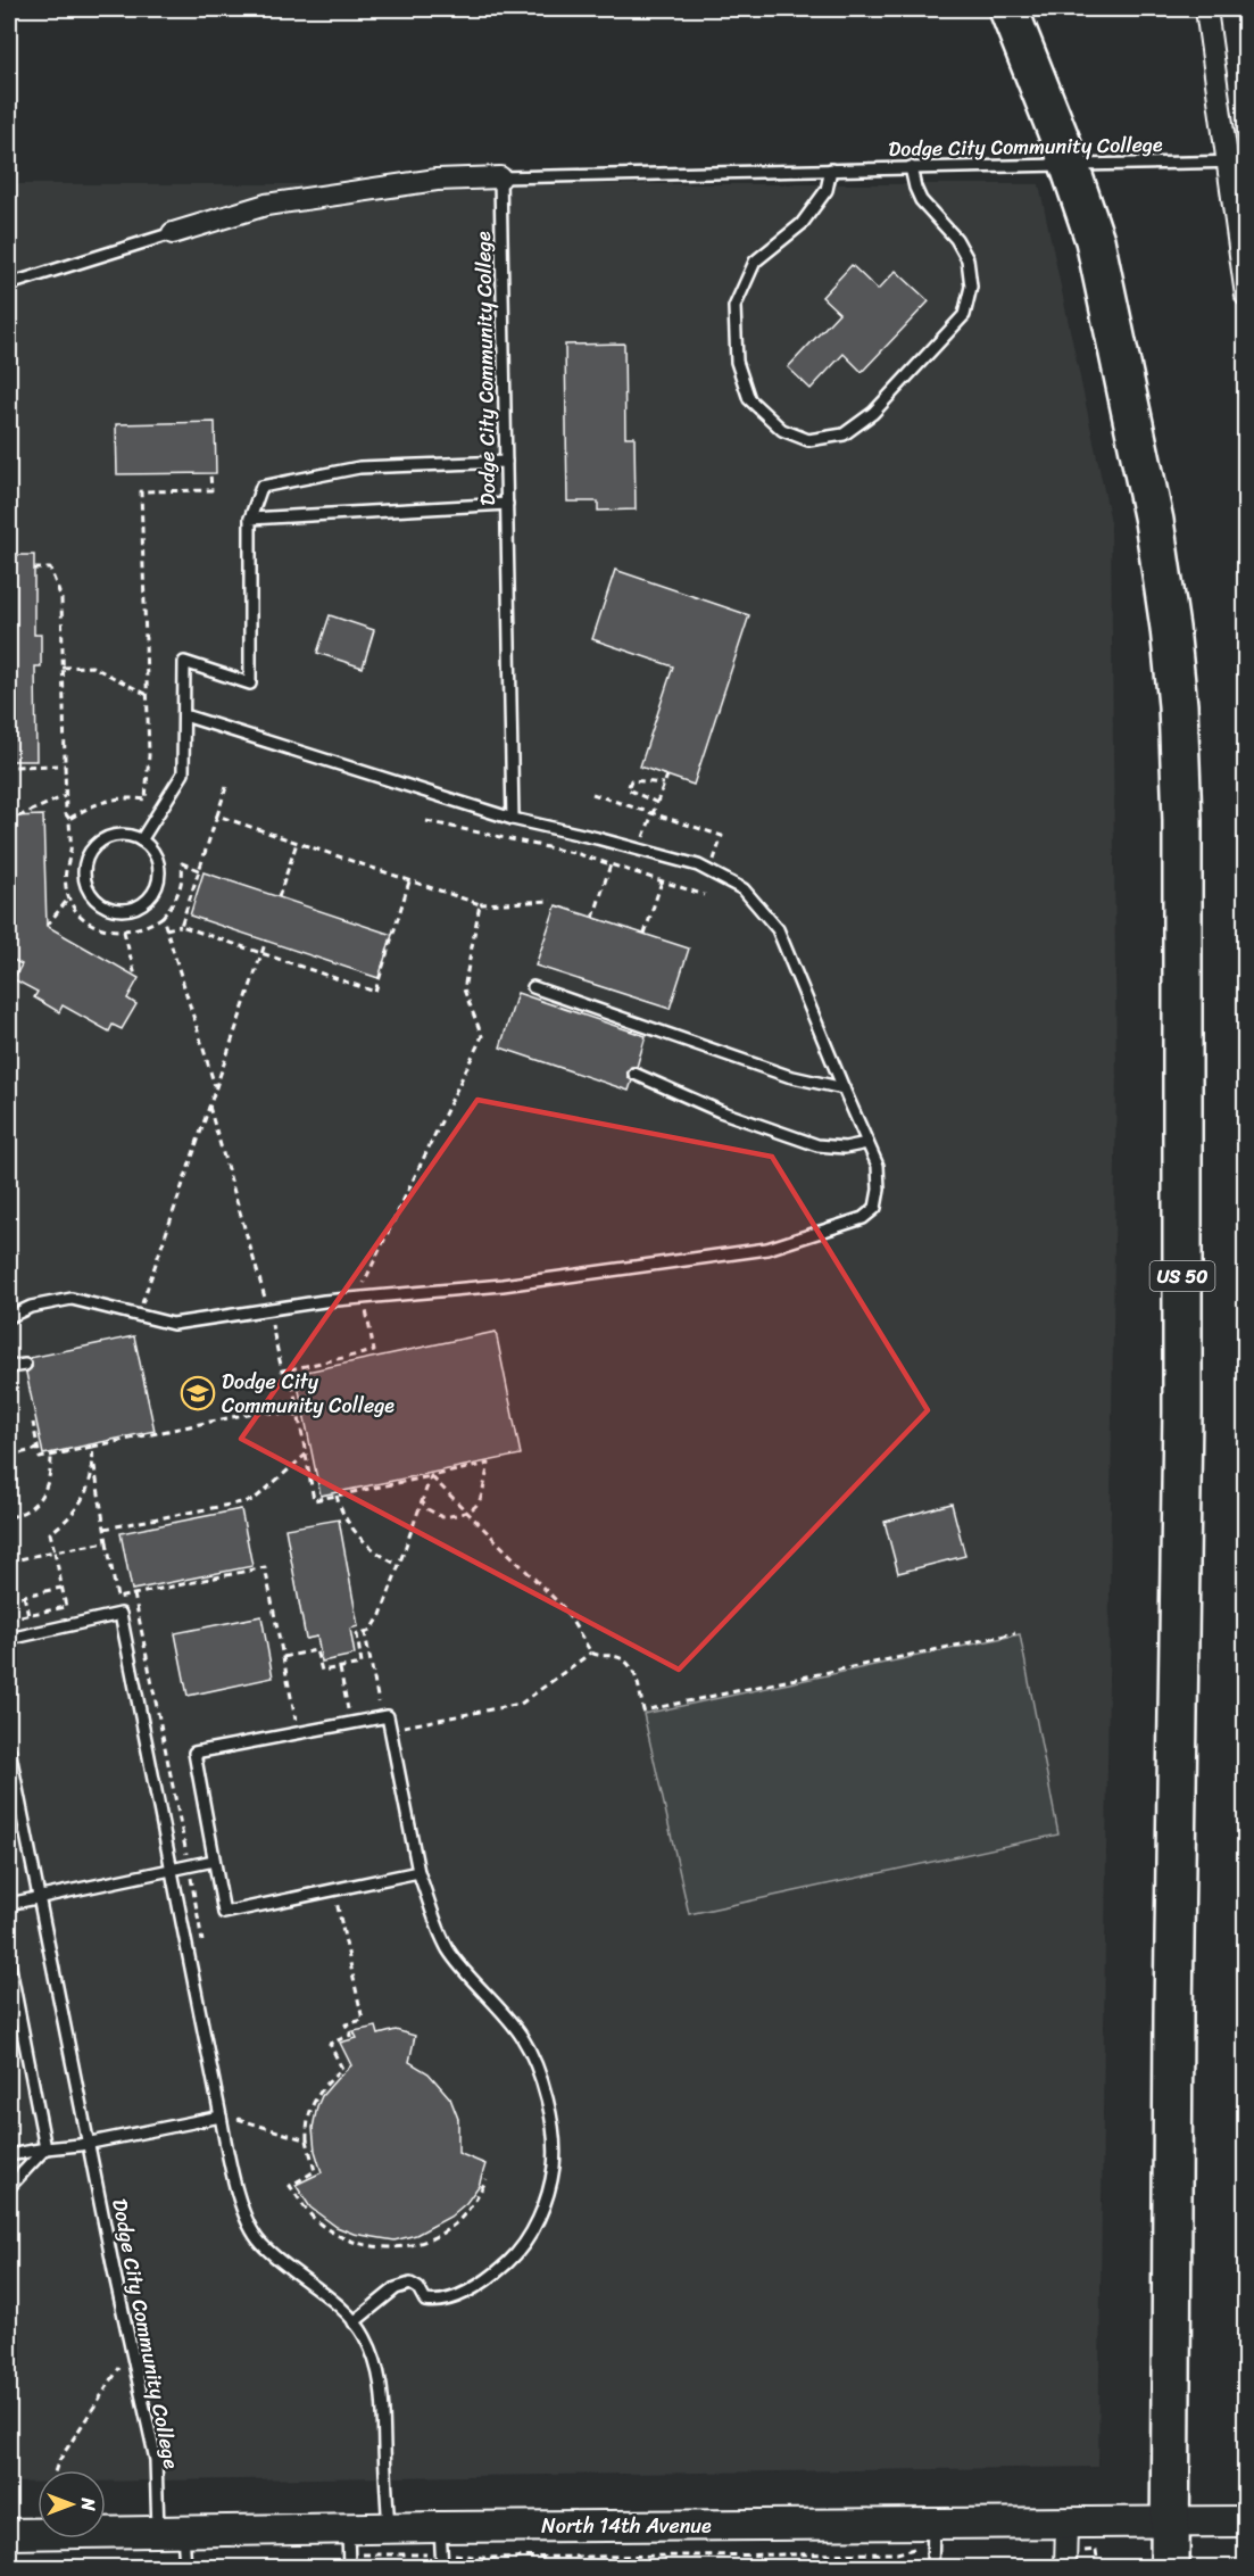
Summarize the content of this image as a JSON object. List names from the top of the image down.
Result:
{
  "streets": {
    "highway": ["US 50"],
    "main road": ["North 14th Avenue"],
    "lane": ["Dodge City Community College"]
  },
  "crossings": [
    ["Dodge City Community College", "US 50"],
    ["Dodge City Community College", "North 14th Avenue"],
    ["US 50", "North 14th Avenue"]
  ],
  "places": {
    "school or university": ["Dodge City Community College"]
  },
  "north": "right"
}
